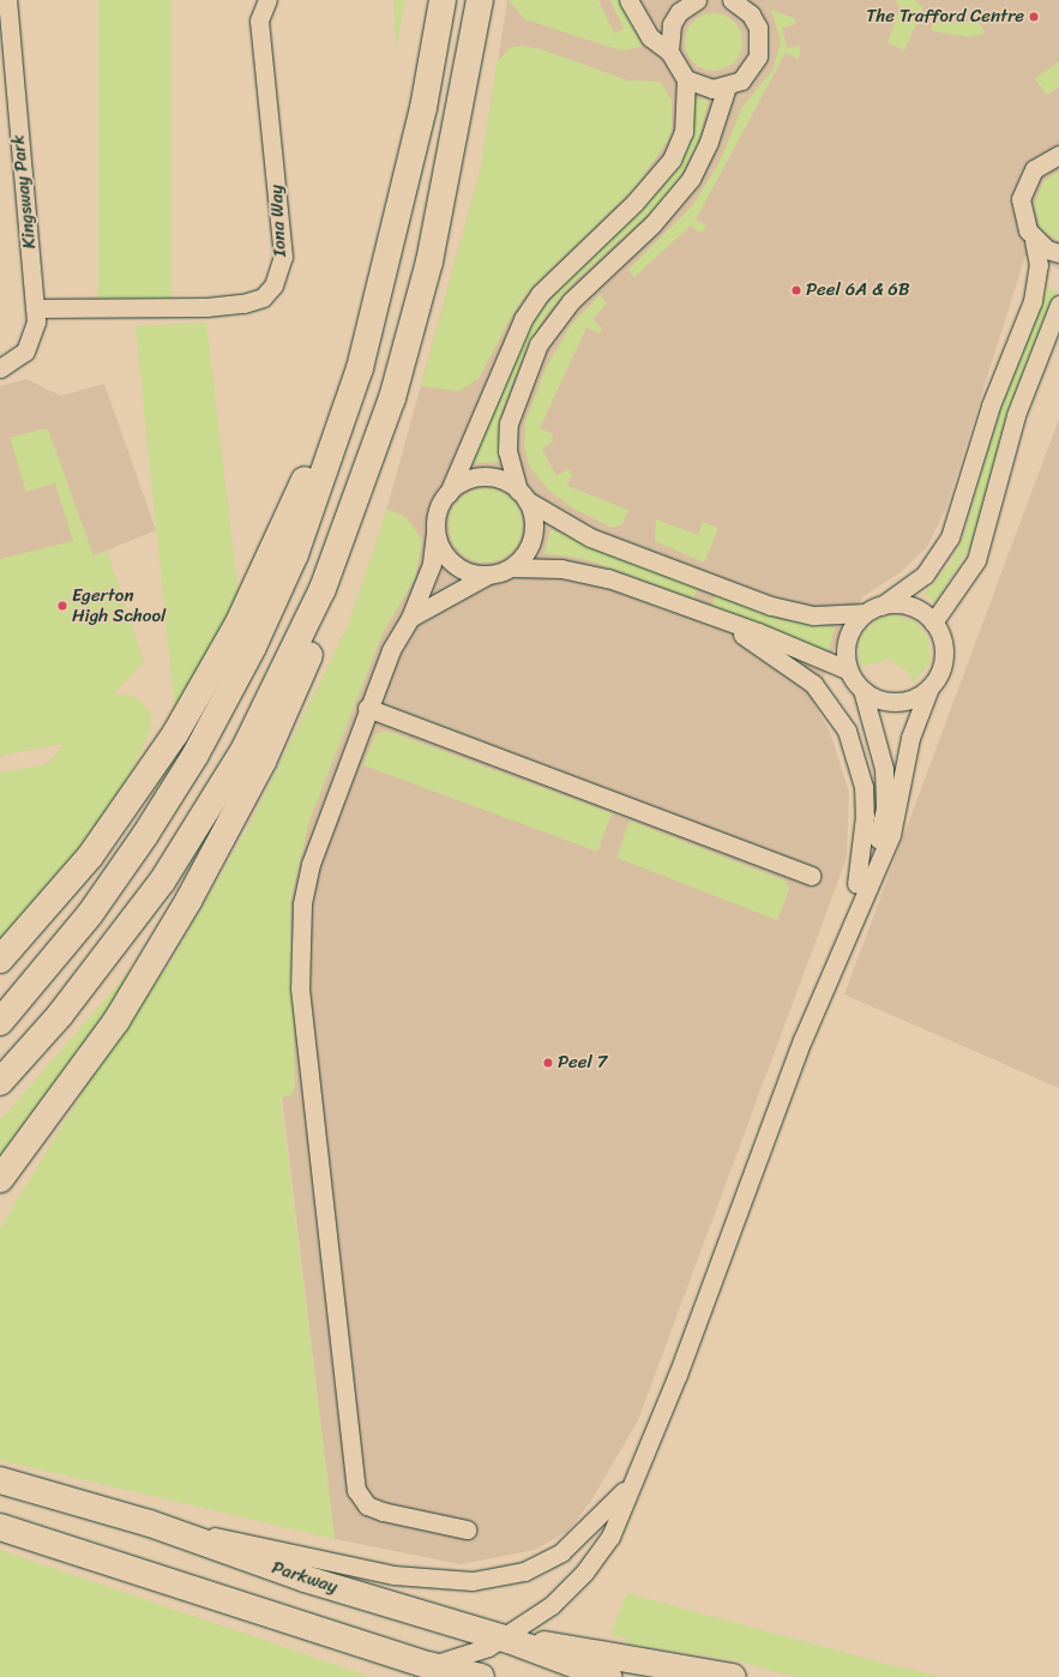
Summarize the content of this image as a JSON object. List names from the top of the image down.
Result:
{
  "streets": {
    "highway": ["Parkway"],
    "street": ["Kingsway Park", "Iona Way"]
  },
  "crossings": [
    ["Kingsway Park", "Iona Way"]
  ],
  "places": [
    "The Trafford Centre",
    "Peel 6A & 6B",
    "Egerton High School",
    "Peel 7"
  ]
}
